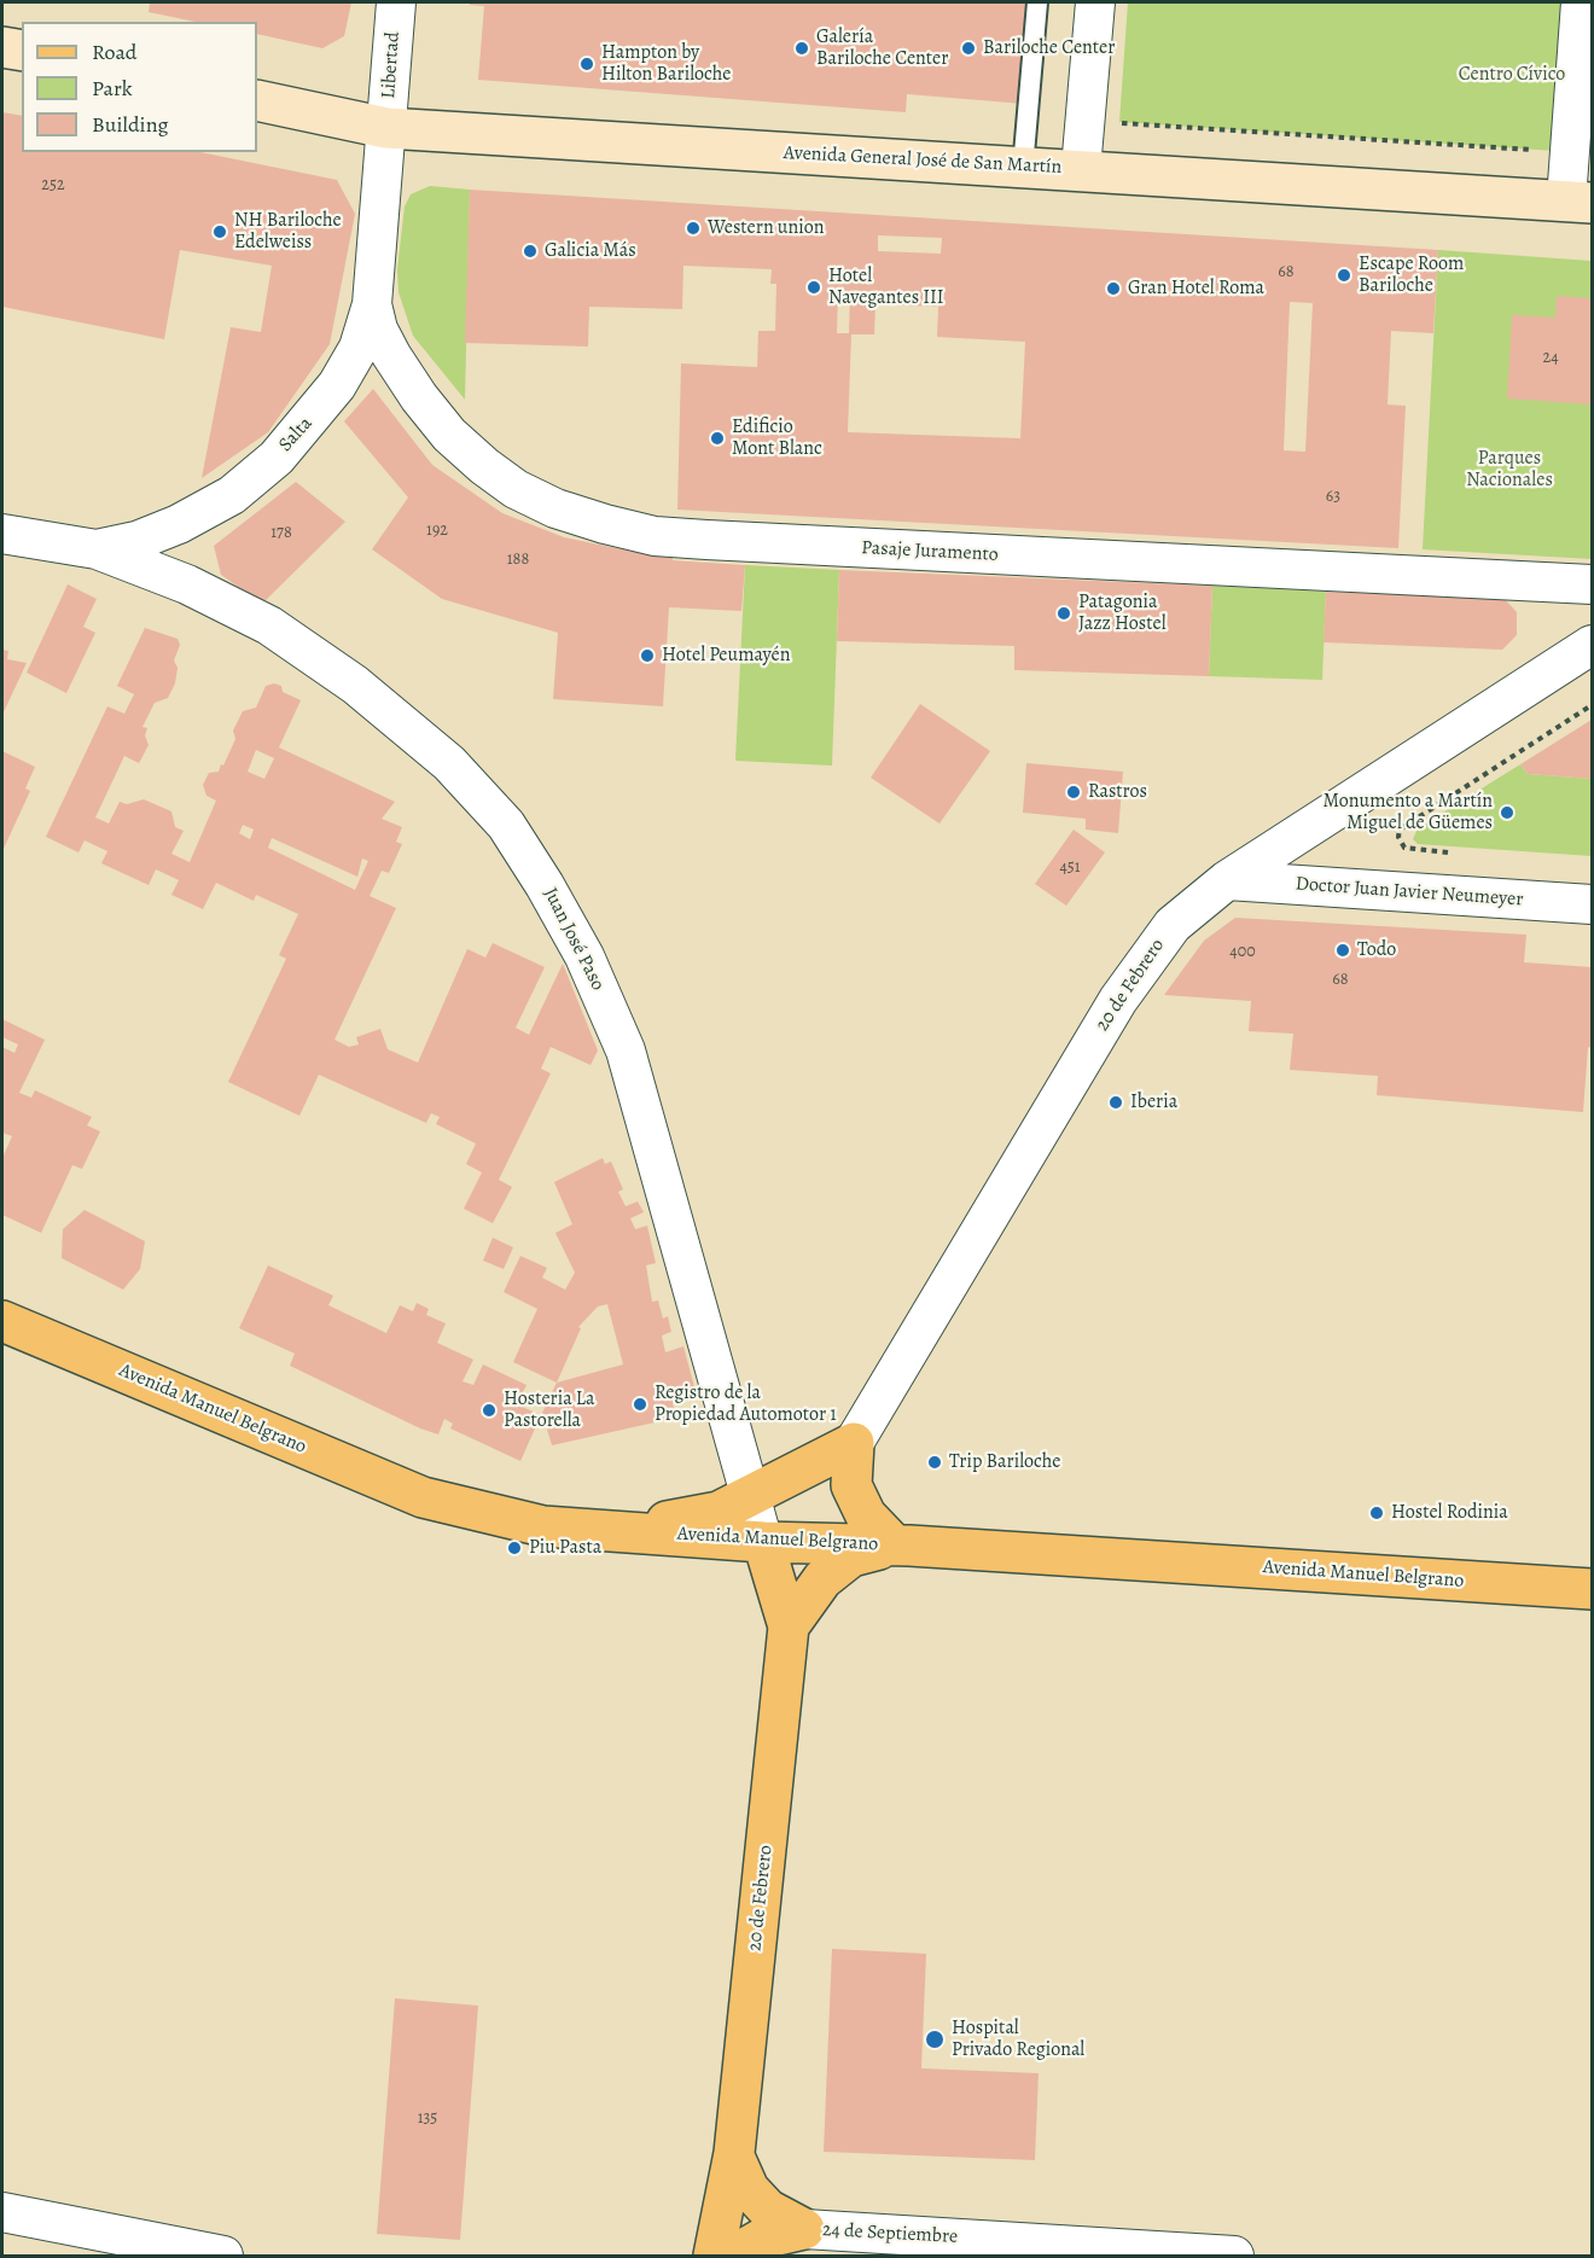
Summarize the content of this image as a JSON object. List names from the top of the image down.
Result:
{
  "streets": {
    "main road": ["Avenida General José de San Martín", "20 de Febrero", "Avenida Manuel Belgrano"],
    "street": [
      "Libertad",
      "Salta",
      "Pasaje Juramento",
      "Doctor Juan Javier Neumeyer",
      "Juan José Paso",
      "24 de Septiembre"
    ]
  },
  "crossings": [
    ["Libertad", "Avenida General José de San Martín"],
    ["Libertad", "Salta"],
    ["Avenida General José de San Martín", "Salta"],
    ["Salta", "Pasaje Juramento"],
    ["Salta", "Juan José Paso"],
    ["Doctor Juan Javier Neumeyer", "20 de Febrero"],
    ["Juan José Paso", "20 de Febrero"],
    ["Juan José Paso", "Avenida Manuel Belgrano"],
    ["20 de Febrero", "Avenida Manuel Belgrano"]
  ],
  "parks": ["Centro Cívico", "Parques Nacionales"],
  "places": [
    "Galería Bariloche Center",
    "Bariloche Center",
    "Hampton by Hilton Bariloche",
    "Western union",
    "NH Bariloche Edelweiss",
    "Galicia Más",
    "Escape Room Bariloche",
    "Hotel Navegantes III",
    "Gran Hotel Roma",
    "Edificio Mont Blanc",
    "Patagonia Jazz Hostel",
    "Hotel Peumayén",
    "Rastros",
    "Monumento a Martín Miguel de Güemes",
    "Todo",
    "Iberia",
    "Registro de la Propiedad Automotor 1",
    "Hosteria La Pastorella",
    "Trip Bariloche",
    "Hostel Rodinia",
    "Piu Pasta",
    "Hospital Privado Regional"
  ],
  "house_numbers": [
    "252",
    "68",
    "24",
    "63",
    "192",
    "178",
    "188",
    "451",
    "400",
    "68",
    "135"
  ],
  "legend": ["Road", "Park", "Building"]
}
